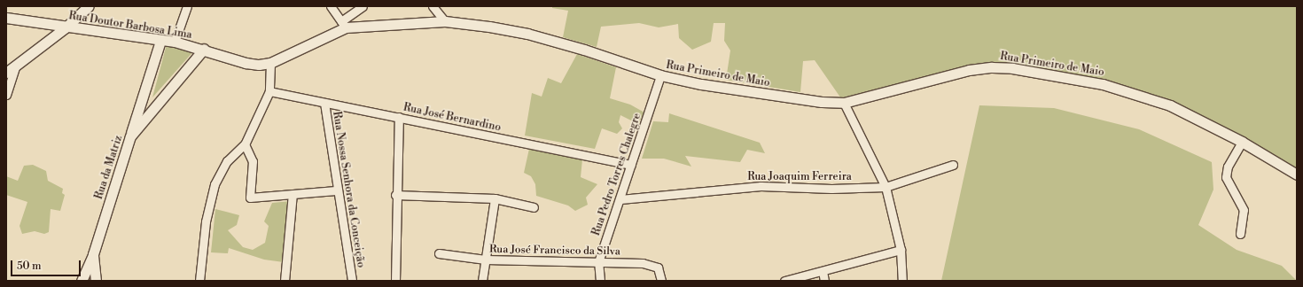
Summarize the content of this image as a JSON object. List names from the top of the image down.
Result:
{
  "streets": {
    "street": [
      "Rua Doutor Barbosa Lima",
      "Rua Primeiro de Maio",
      "Rua José Bernardino",
      "Rua da Matriz",
      "Rua Pedro Torres Chalegre",
      "Rua Joaquim Ferreira",
      "Rua Nossa Senhora da Conceição",
      "Rua José Francisco da Silva"
    ]
  },
  "crossings": [
    ["Rua Doutor Barbosa Lima", "Rua Primeiro de Maio"],
    ["Rua Doutor Barbosa Lima", "Rua da Matriz"],
    ["Rua Primeiro de Maio", "Rua Pedro Torres Chalegre"],
    ["Rua José Bernardino", "Rua Pedro Torres Chalegre"],
    ["Rua José Bernardino", "Rua Nossa Senhora da Conceição"],
    ["Rua Pedro Torres Chalegre", "Rua Joaquim Ferreira"],
    ["Rua Pedro Torres Chalegre", "Rua José Francisco da Silva"]
  ],
  "scale_bar": "50 m"
}
